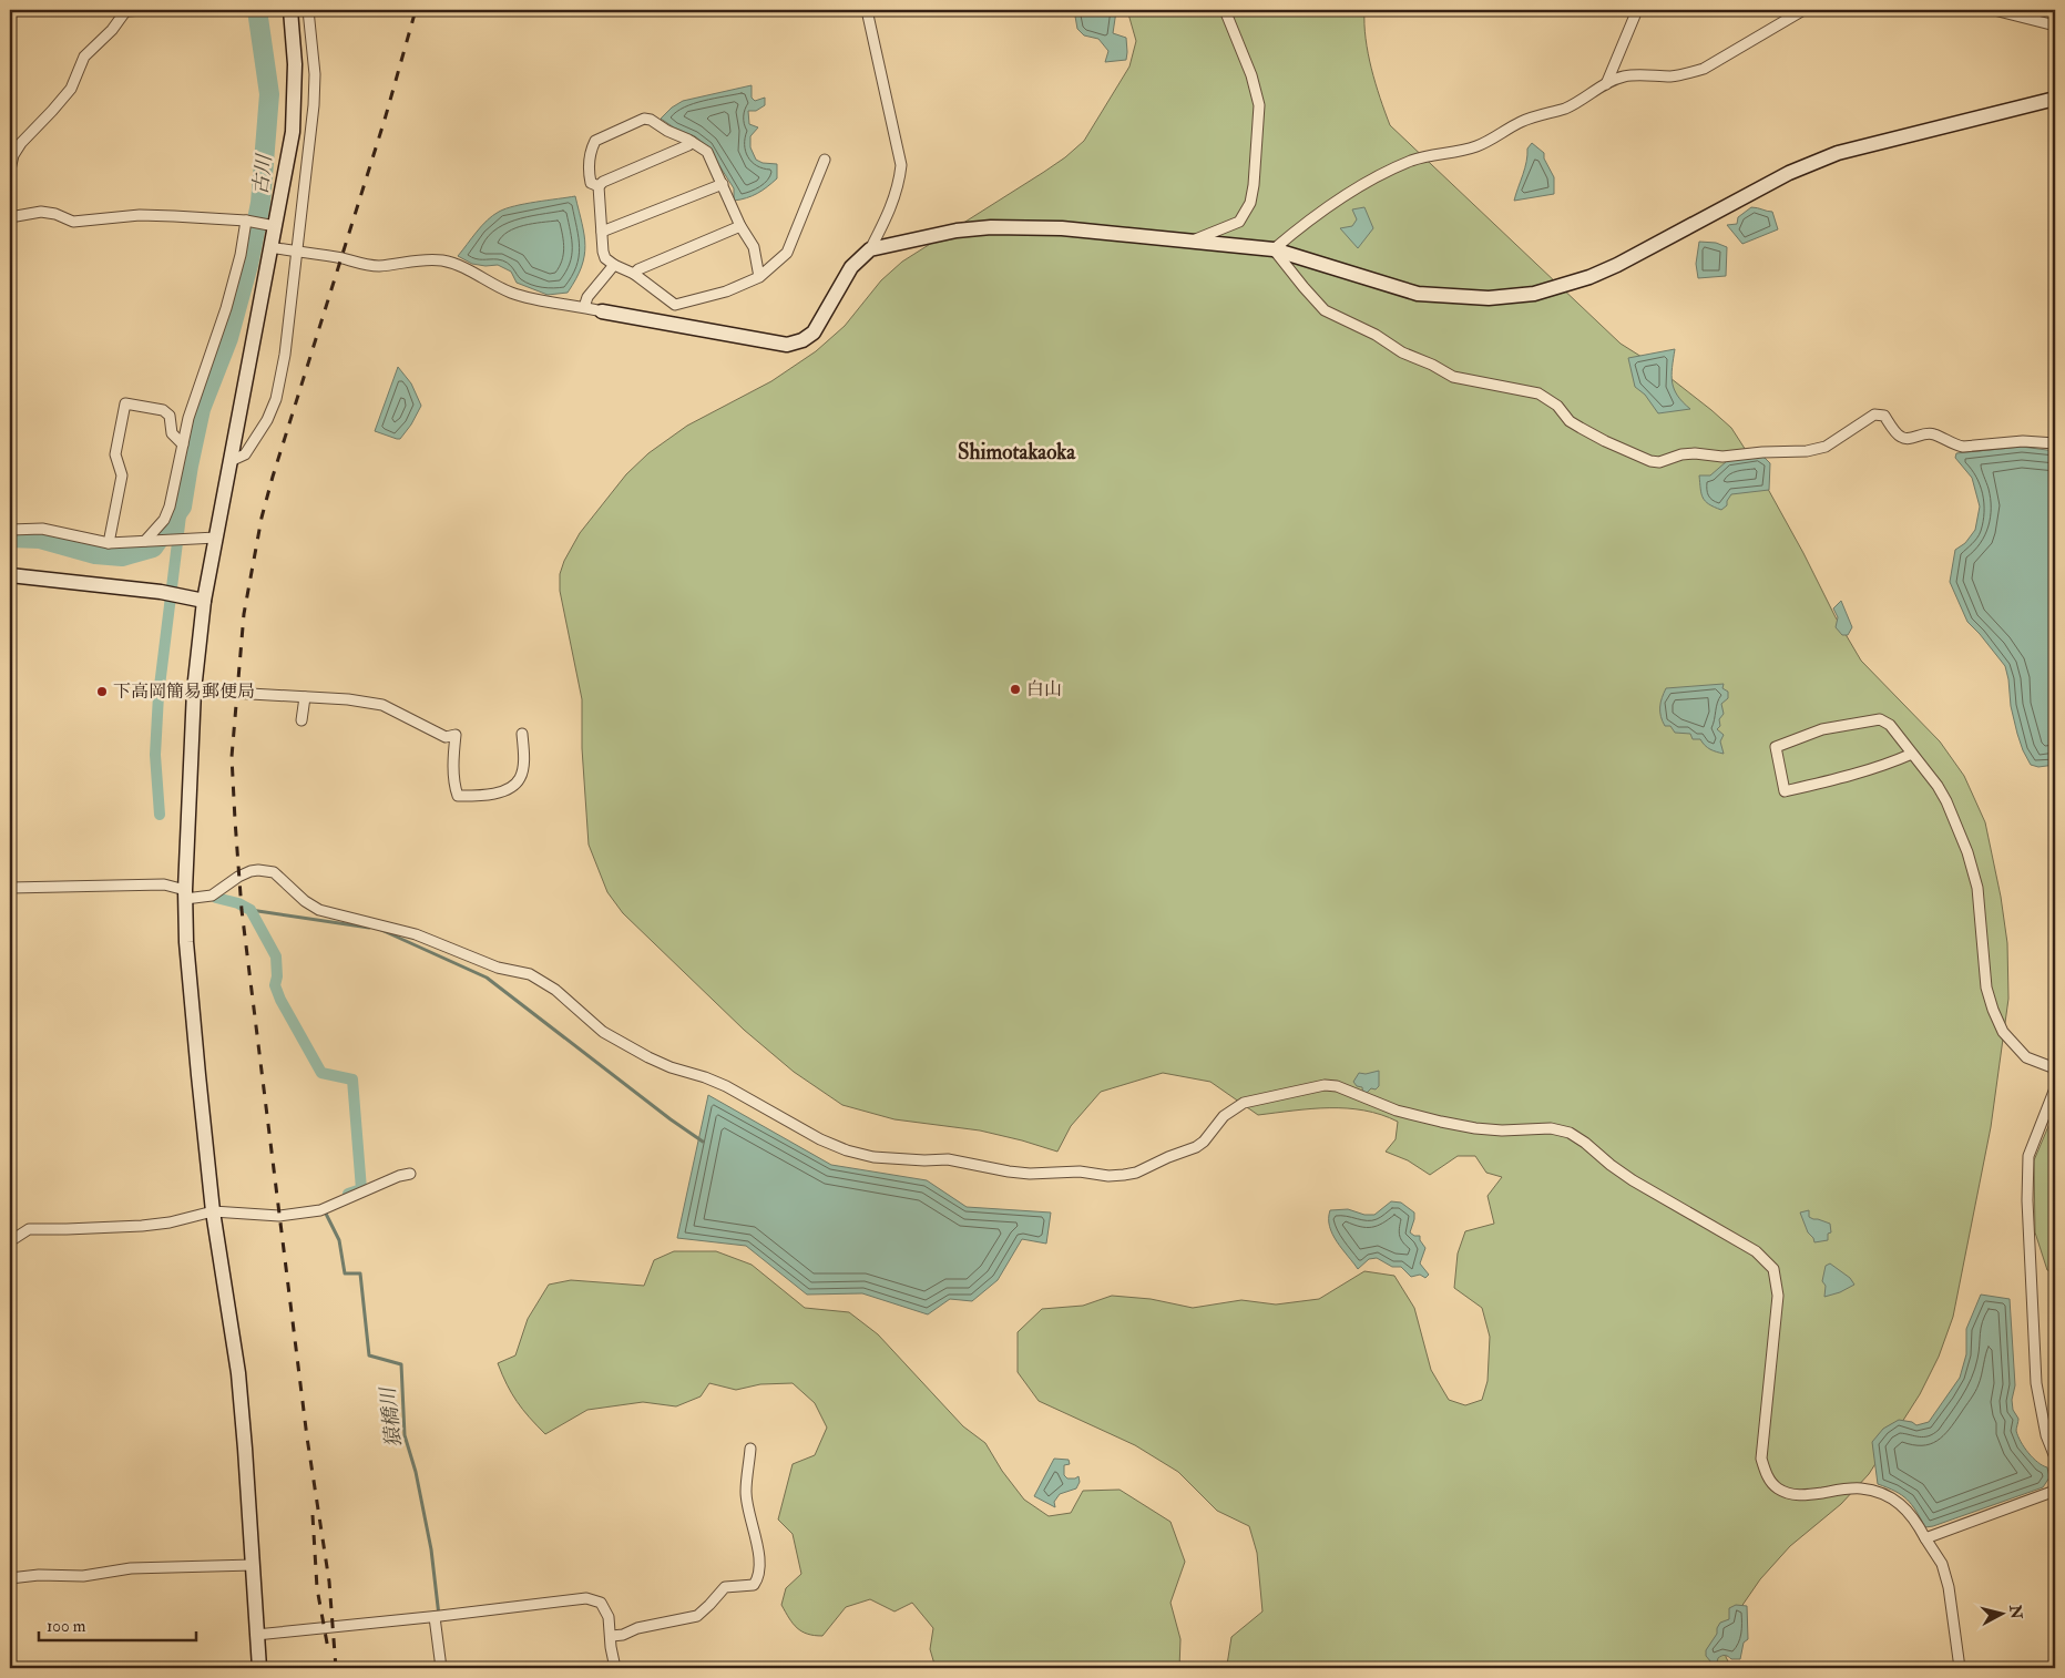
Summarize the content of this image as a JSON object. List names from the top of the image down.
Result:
{
  "districts": ["Shimotakaoka"],
  "water": ["古川", "猿橋川"],
  "places": ["白山", "下高岡簡易郵便局"],
  "scale_bar": "100 m",
  "north": "right"
}
